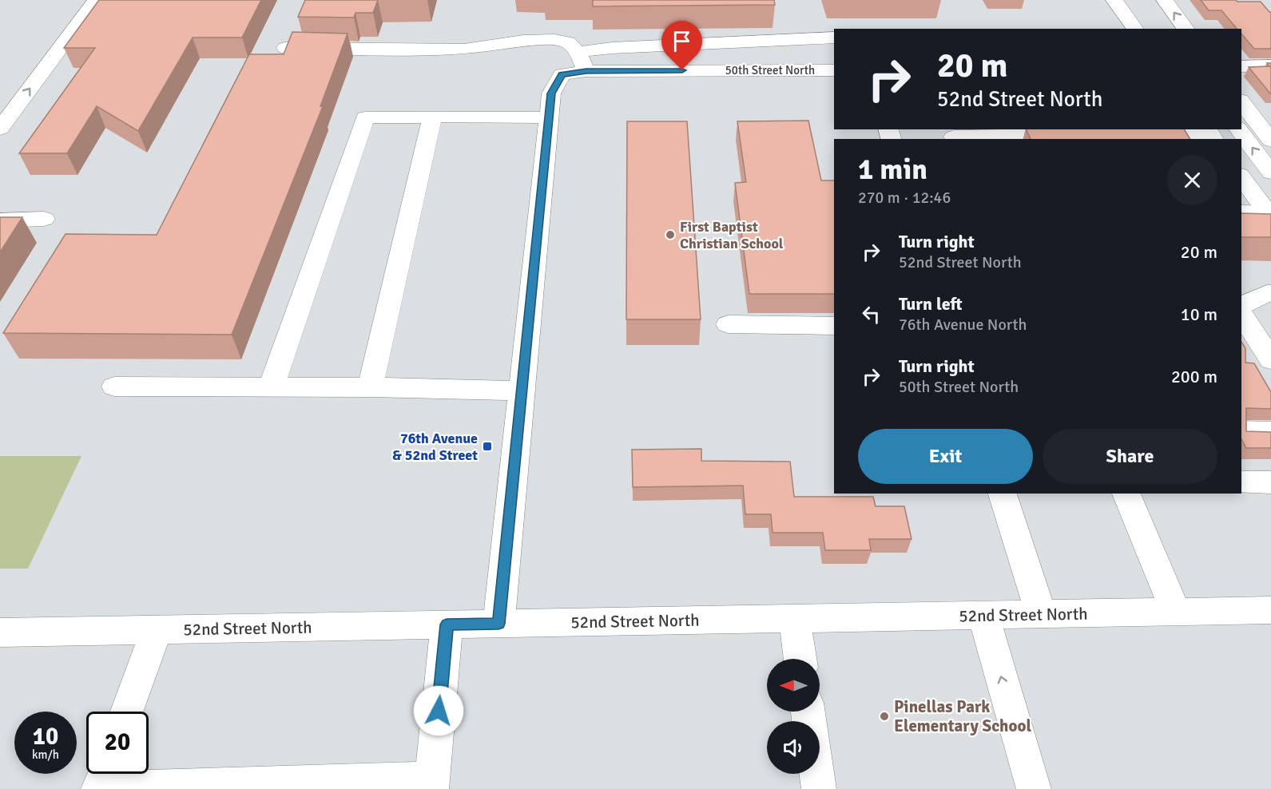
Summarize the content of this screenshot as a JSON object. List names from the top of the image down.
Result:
{
  "streets": {
    "street": ["50th Street North", "52nd Street North"]
  },
  "places": {
    "other": ["First Baptist Christian School", "Pinellas Park Elementary School"],
    "transit": ["76th Avenue & 52nd Street"]
  },
  "north": "left",
  "page": {
    "turn": ["20 m", "52nd Street North"],
    "heading": ["1 min", "270 m · 12:46"],
    "list": [
      {
        "name": "Turn right",
        "note": "52nd Street North",
        "value": "20 m"
      },
      {
        "name": "Turn left",
        "note": "76th Avenue North",
        "value": "10 m"
      },
      {
        "name": "Turn right",
        "note": "50th Street North",
        "value": "200 m"
      }
    ],
    "buttons": ["Exit", "Share"],
    "speed": "10 km/h",
    "limit": "20"
  }
}
